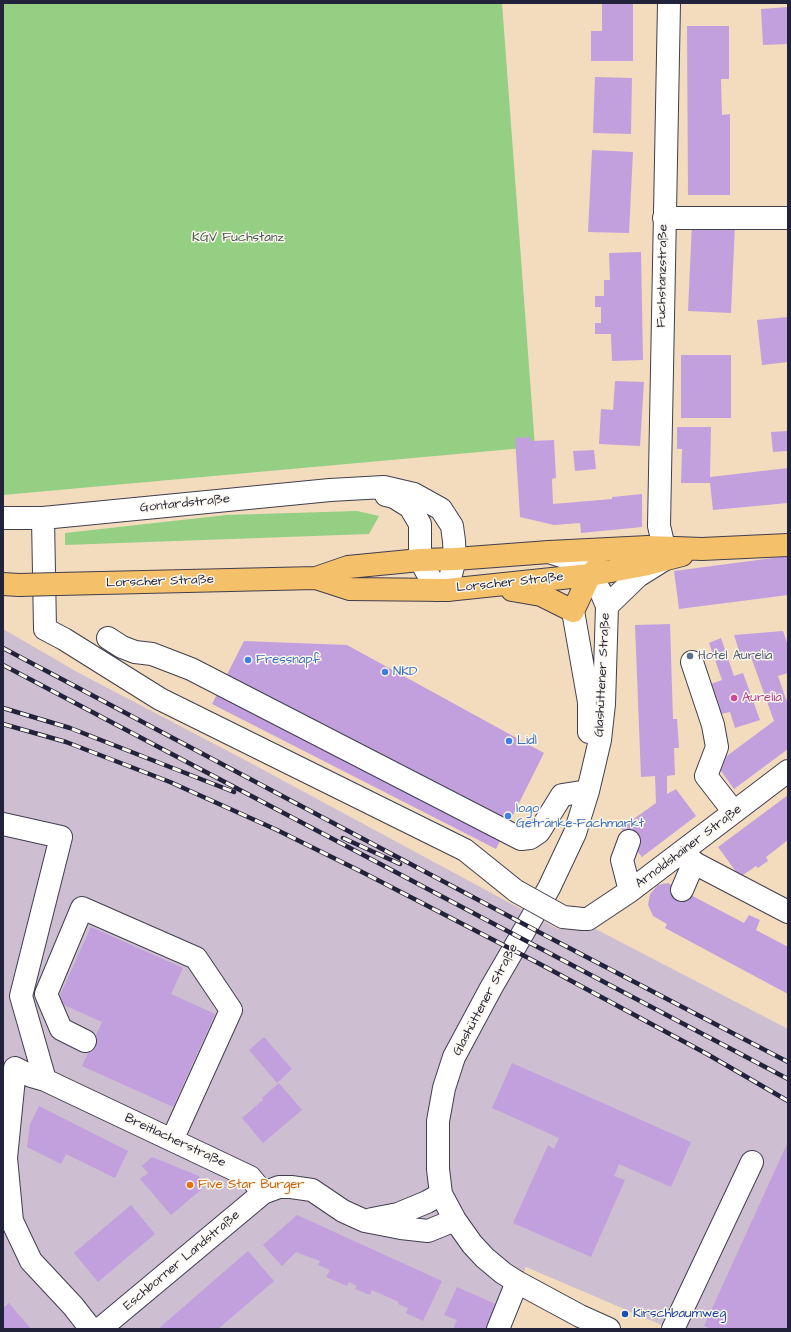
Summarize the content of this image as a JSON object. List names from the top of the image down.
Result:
{
  "streets": {
    "main road": ["Lorscher Straße"],
    "street": [
      "Fuchstanzstraße",
      "Gontardstraße",
      "Glashüttener Straße",
      "Arnoldshainer Straße",
      "Breitlacherstraße",
      "Eschborner Landstraße"
    ]
  },
  "crossings": [
    ["Fuchstanzstraße", "Lorscher Straße"],
    ["Fuchstanzstraße", "Glashüttener Straße"],
    ["Gontardstraße", "Lorscher Straße"],
    ["Gontardstraße", "Arnoldshainer Straße"],
    ["Lorscher Straße", "Glashüttener Straße"],
    ["Breitlacherstraße", "Eschborner Landstraße"]
  ],
  "parks": ["KGV Fuchstanz"],
  "places": [
    "Hotel Aurelia",
    "Fressnapf",
    "NKD",
    "Aurelia",
    "Lidl",
    "logo Getränke-Fachmarkt",
    "Five Star Burger",
    "Kirschbaumweg"
  ]
}
